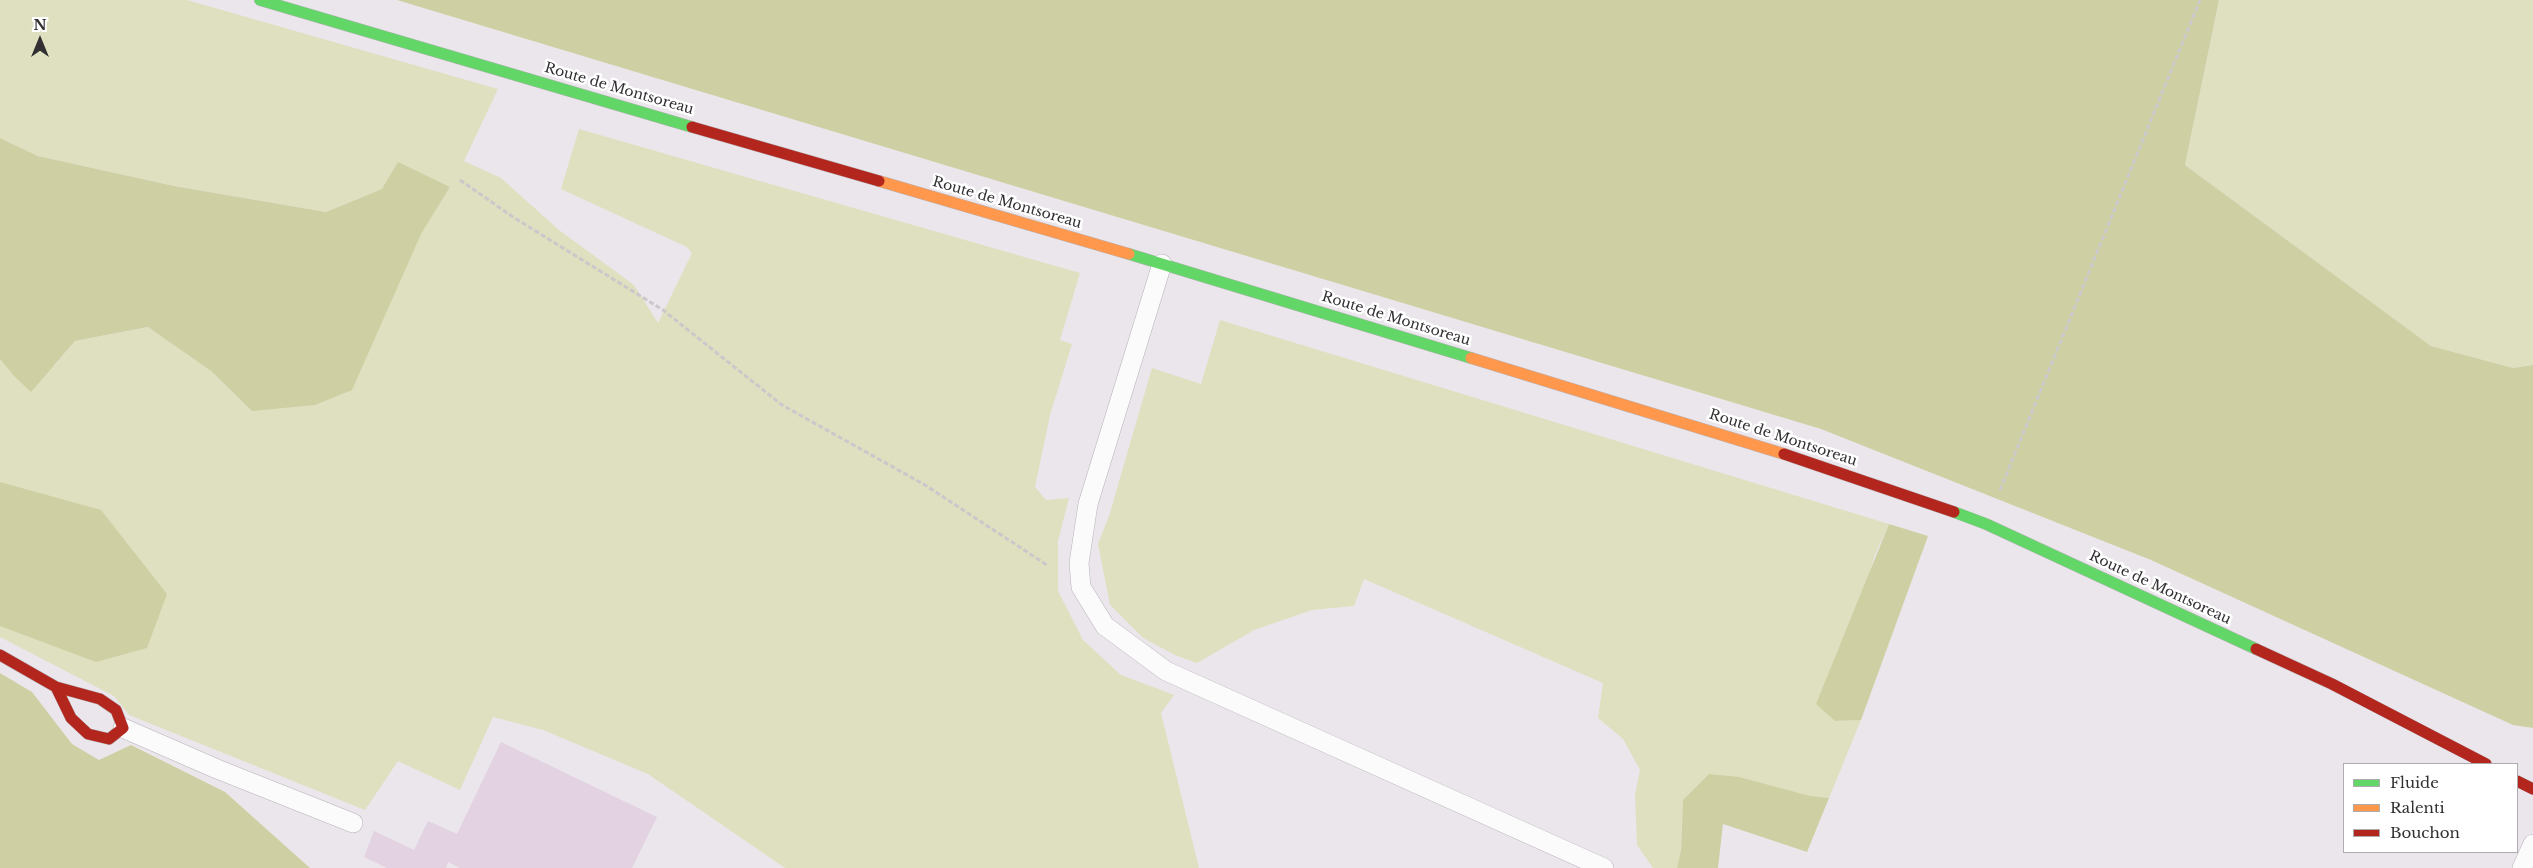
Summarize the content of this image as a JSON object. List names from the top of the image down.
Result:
{
  "streets": {
    "main road": ["Route de Montsoreau"]
  },
  "legend": ["Fluide", "Ralenti", "Bouchon"],
  "north": "top"
}
